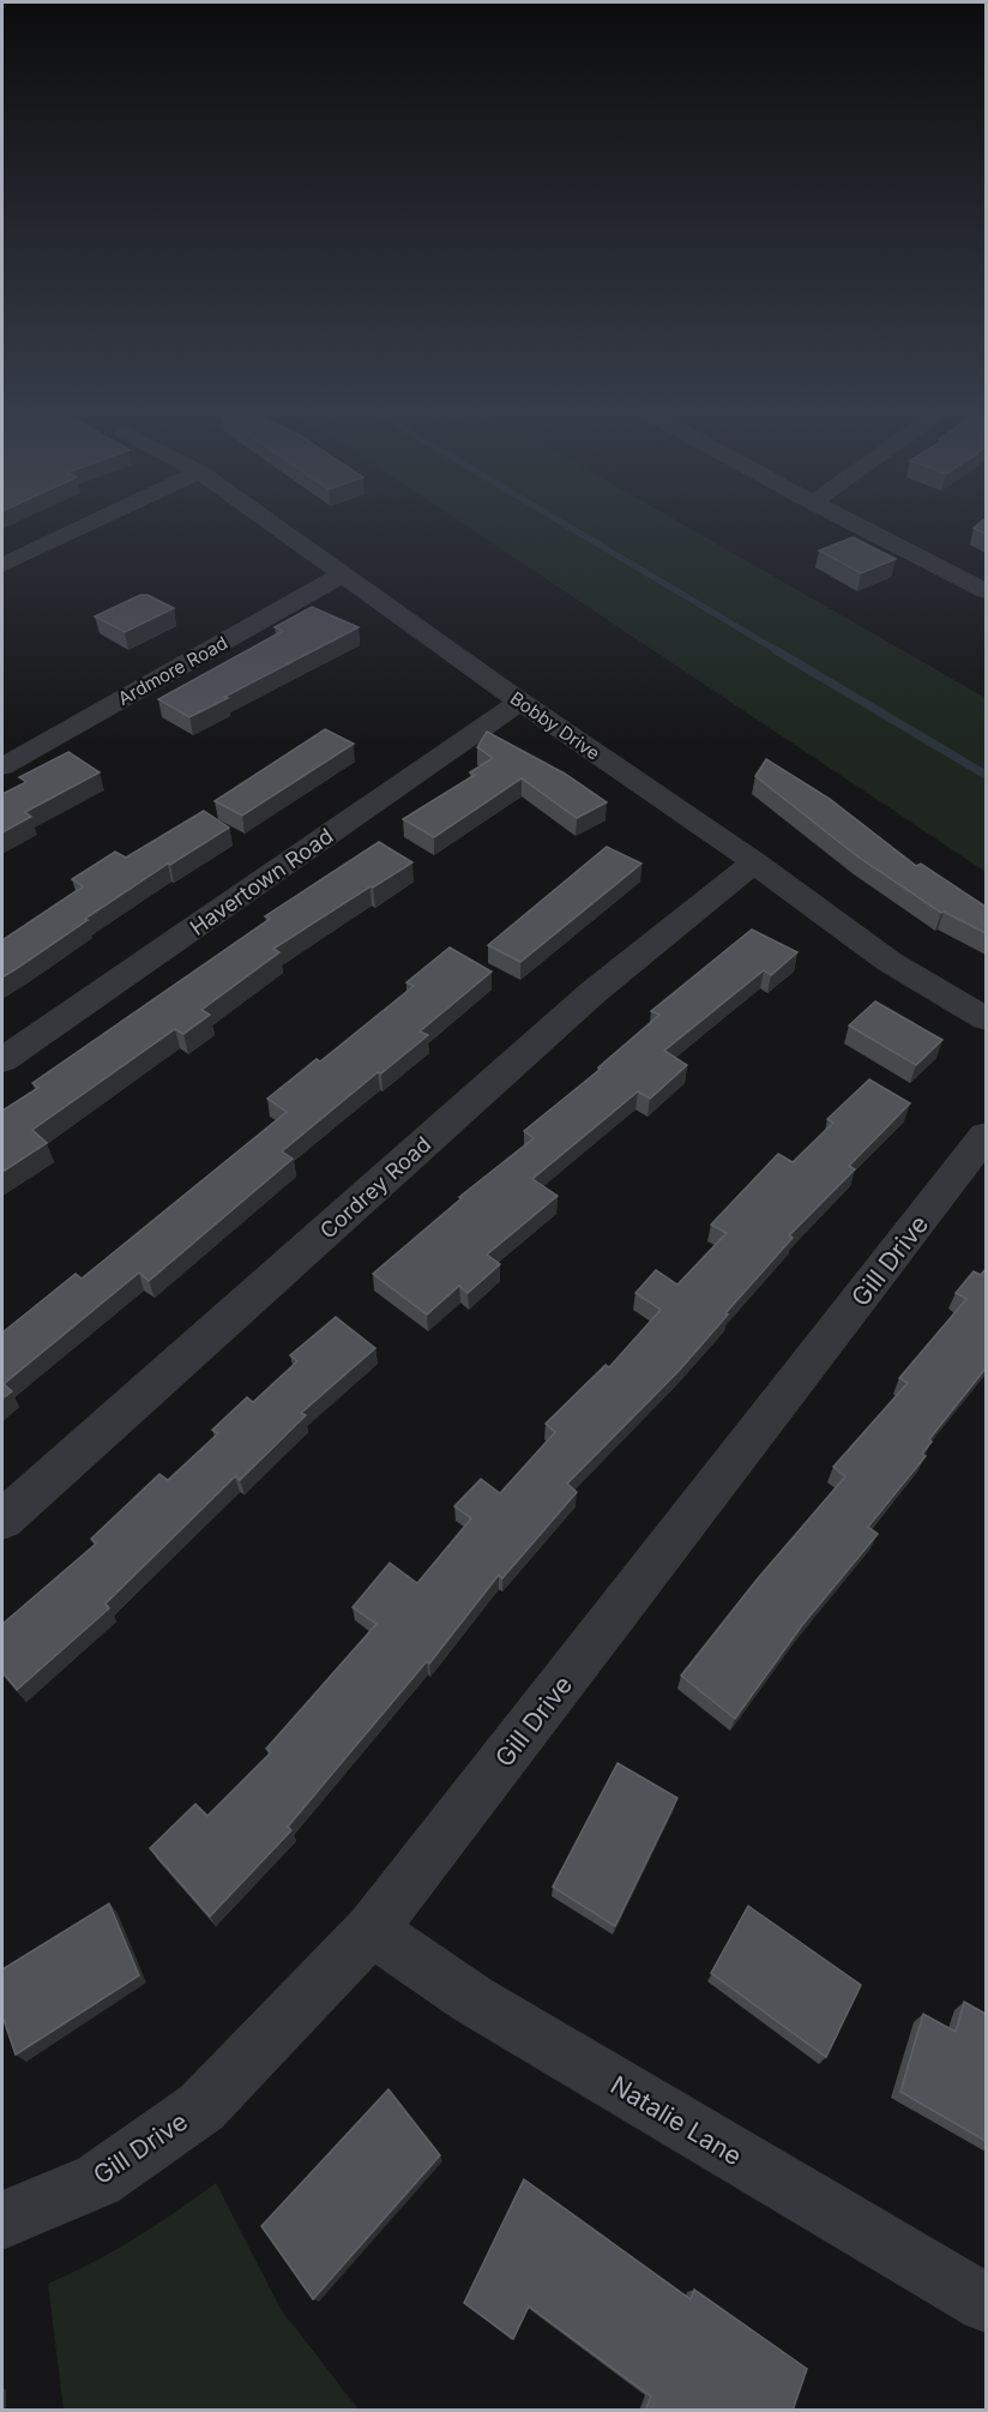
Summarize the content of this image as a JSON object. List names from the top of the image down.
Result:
{
  "streets": {
    "street": [
      "Ardmore Road",
      "Bobby Drive",
      "Havertown Road",
      "Cordrey Road",
      "Gill Drive",
      "Natalie Lane"
    ]
  },
  "crossings": [
    ["Ardmore Road", "Bobby Drive"],
    ["Bobby Drive", "Havertown Road"],
    ["Bobby Drive", "Cordrey Road"],
    ["Gill Drive", "Natalie Lane"]
  ]
}
